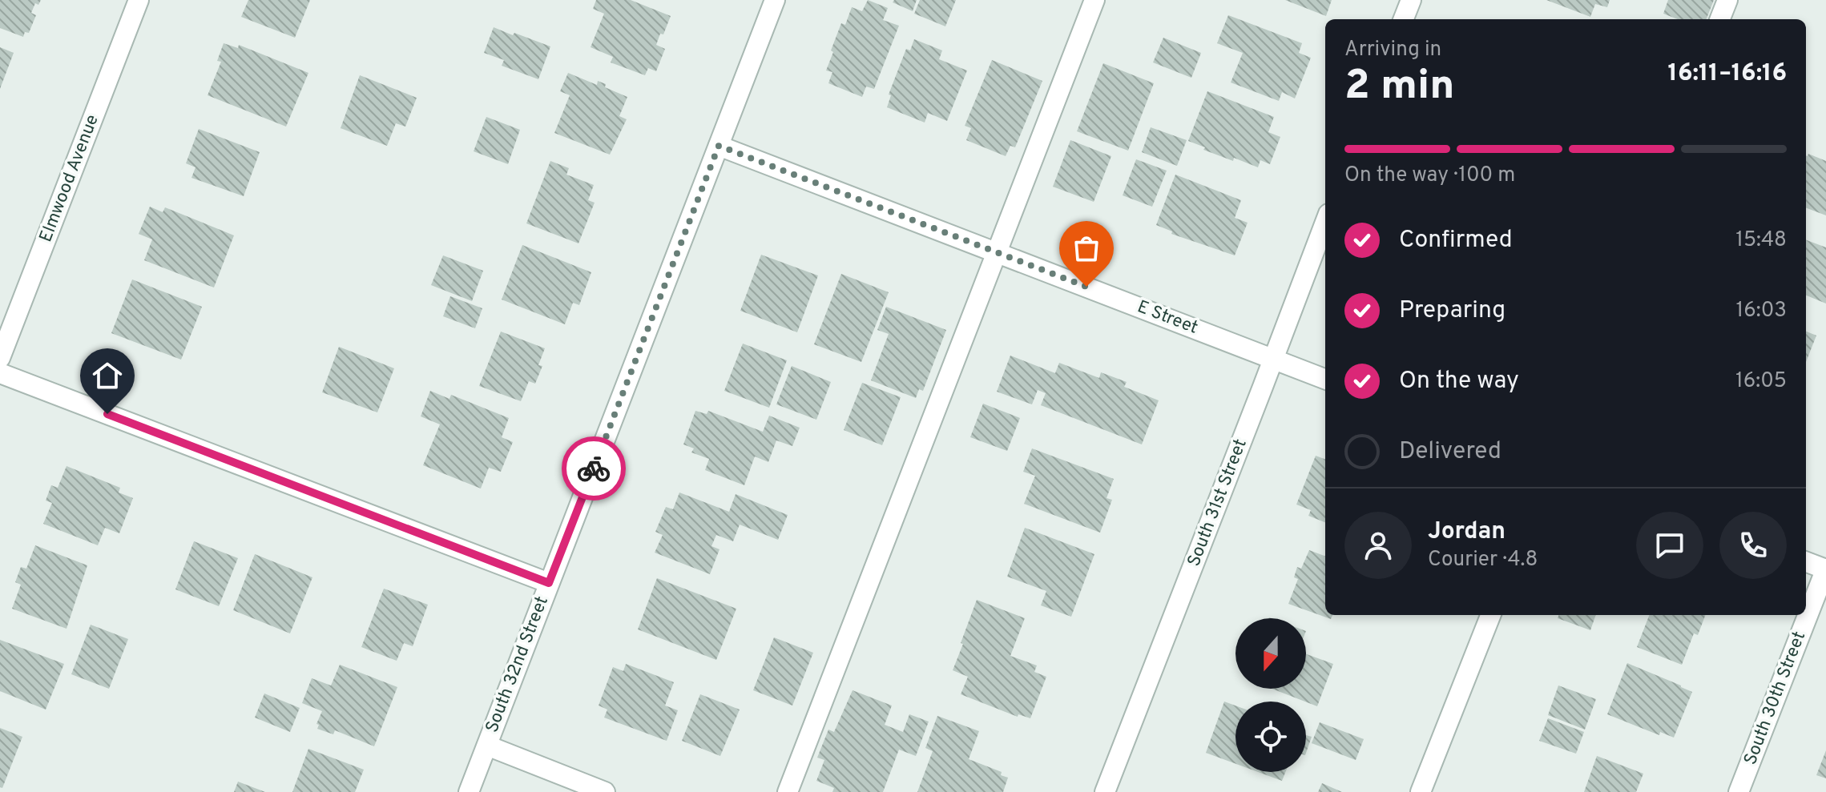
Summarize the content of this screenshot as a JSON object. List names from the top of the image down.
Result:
{
  "streets": {
    "street": [
      "Elmwood Avenue",
      "E Street",
      "South 31st Street",
      "South 32nd Street",
      "South 30th Street"
    ]
  },
  "crossings": [
    ["E Street", "South 31st Street"],
    ["E Street", "South 32nd Street"]
  ],
  "north": "bottom",
  "page": {
    "heading": ["2 min", "Arriving in", "16:11–16:16"],
    "panel": ["Jordan", "Courier · 4.8"],
    "bar": "On the way · 100 m",
    "list": [
      ["Confirmed", "15:48"],
      ["Preparing", "16:03"],
      ["On the way", "16:05"],
      "Delivered"
    ]
  }
}
